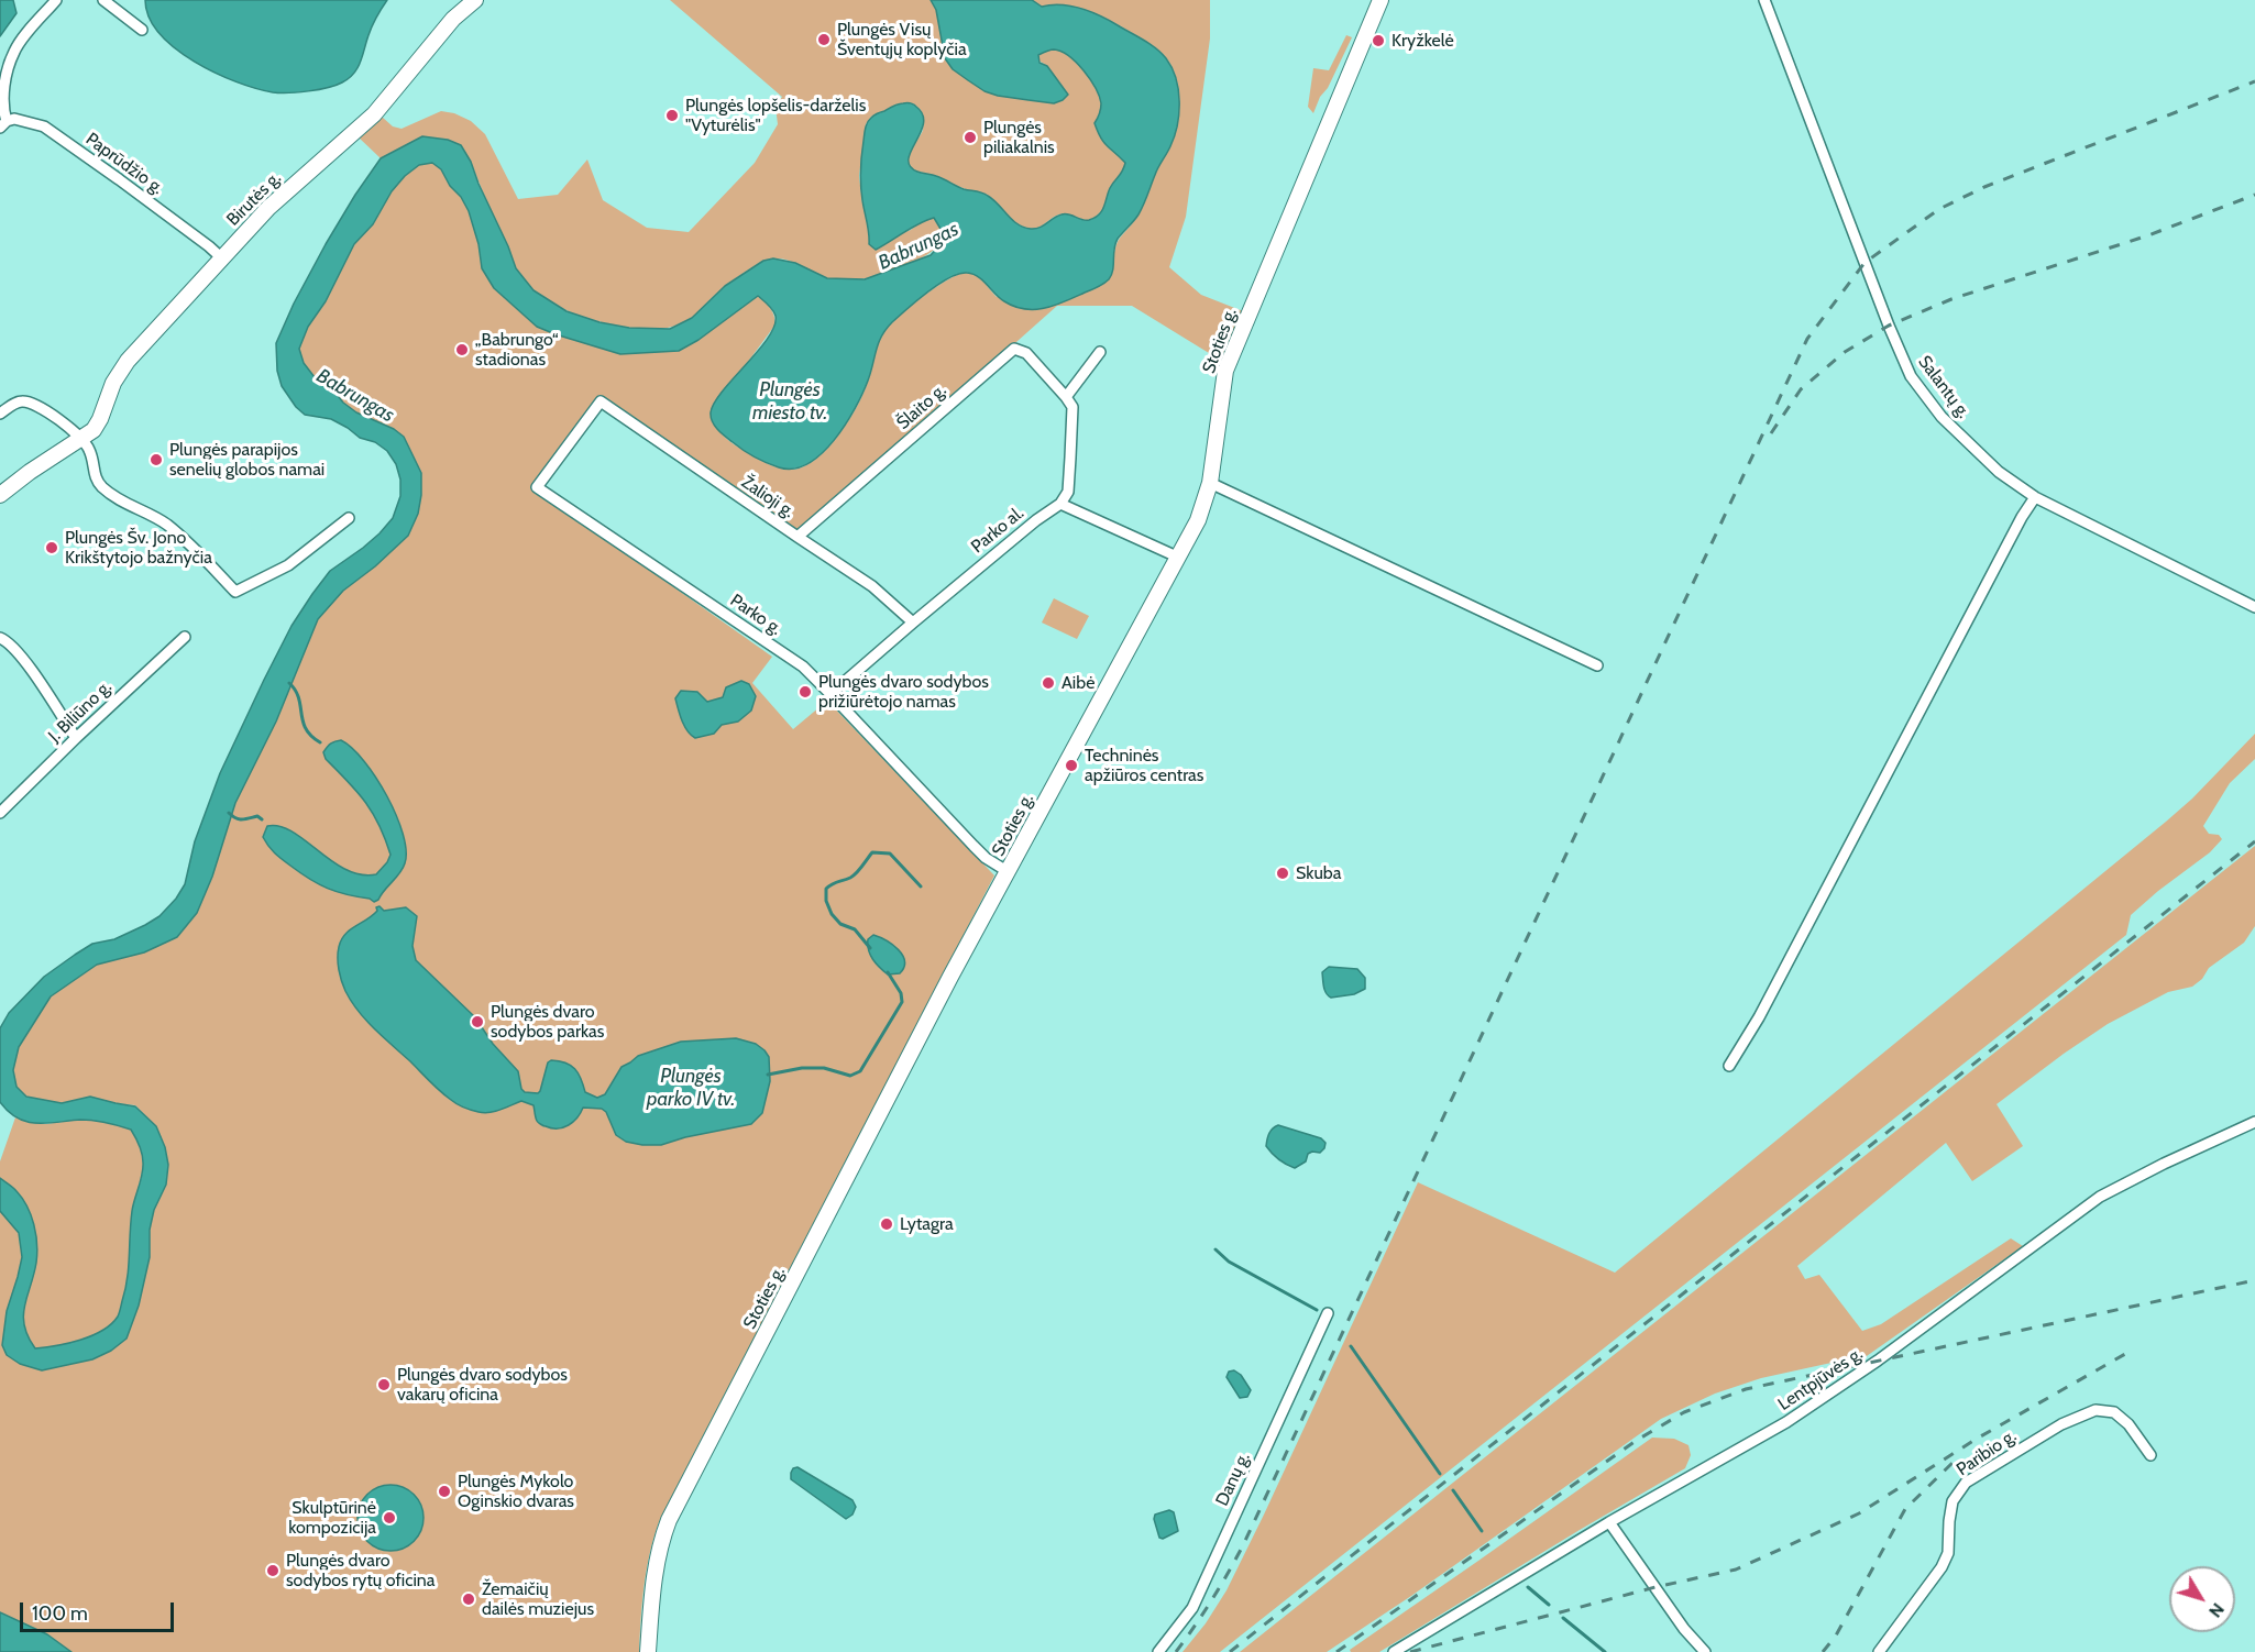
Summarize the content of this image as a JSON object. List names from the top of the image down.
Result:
{
  "streets": {
    "main road": ["Birutės g.", "Stoties g."],
    "street": [
      "Paprūdžio g.",
      "Salantų g.",
      "Šlaito g.",
      "Žalioji g.",
      "Parko al.",
      "Parko g.",
      "J. Biliūno g.",
      "Lentpjūvės g.",
      "Paribio g.",
      "Danų g."
    ]
  },
  "crossings": [
    ["Paprūdžio g.", "Birutės g."],
    ["Stoties g.", "Parko g."],
    ["Šlaito g.", "Žalioji g."],
    ["Žalioji g.", "Parko al."],
    ["Žalioji g.", "Parko g."],
    ["Parko al.", "Parko g."]
  ],
  "water": ["Babrungas", "Plungės miesto tv.", "Plungės parko IV tv."],
  "places": [
    "Plungės Visų Šventųjų koplyčia",
    "Kryžkelė",
    "Plungės lopšelis-darželis \"Vyturėlis\"",
    "Plungės piliakalnis",
    "„Babrungo“ stadionas",
    "Plungės parapijos senelių globos namai",
    "Plungės Šv. Jono Krikštytojo bažnyčia",
    "Aibė",
    "Plungės dvaro sodybos prižiūrėtojo namas",
    "Techninės apžiūros centras",
    "Skuba",
    "Plungės dvaro sodybos parkas",
    "Lytagra",
    "Plungės dvaro sodybos vakarų oficina",
    "Plungės Mykolo Oginskio dvaras",
    "Skulptūrinė kompozicija",
    "Plungės dvaro sodybos rytų oficina",
    "Žemaičių dailės muziejus"
  ],
  "scale_bar": "100 m",
  "north": "bottom right"
}
